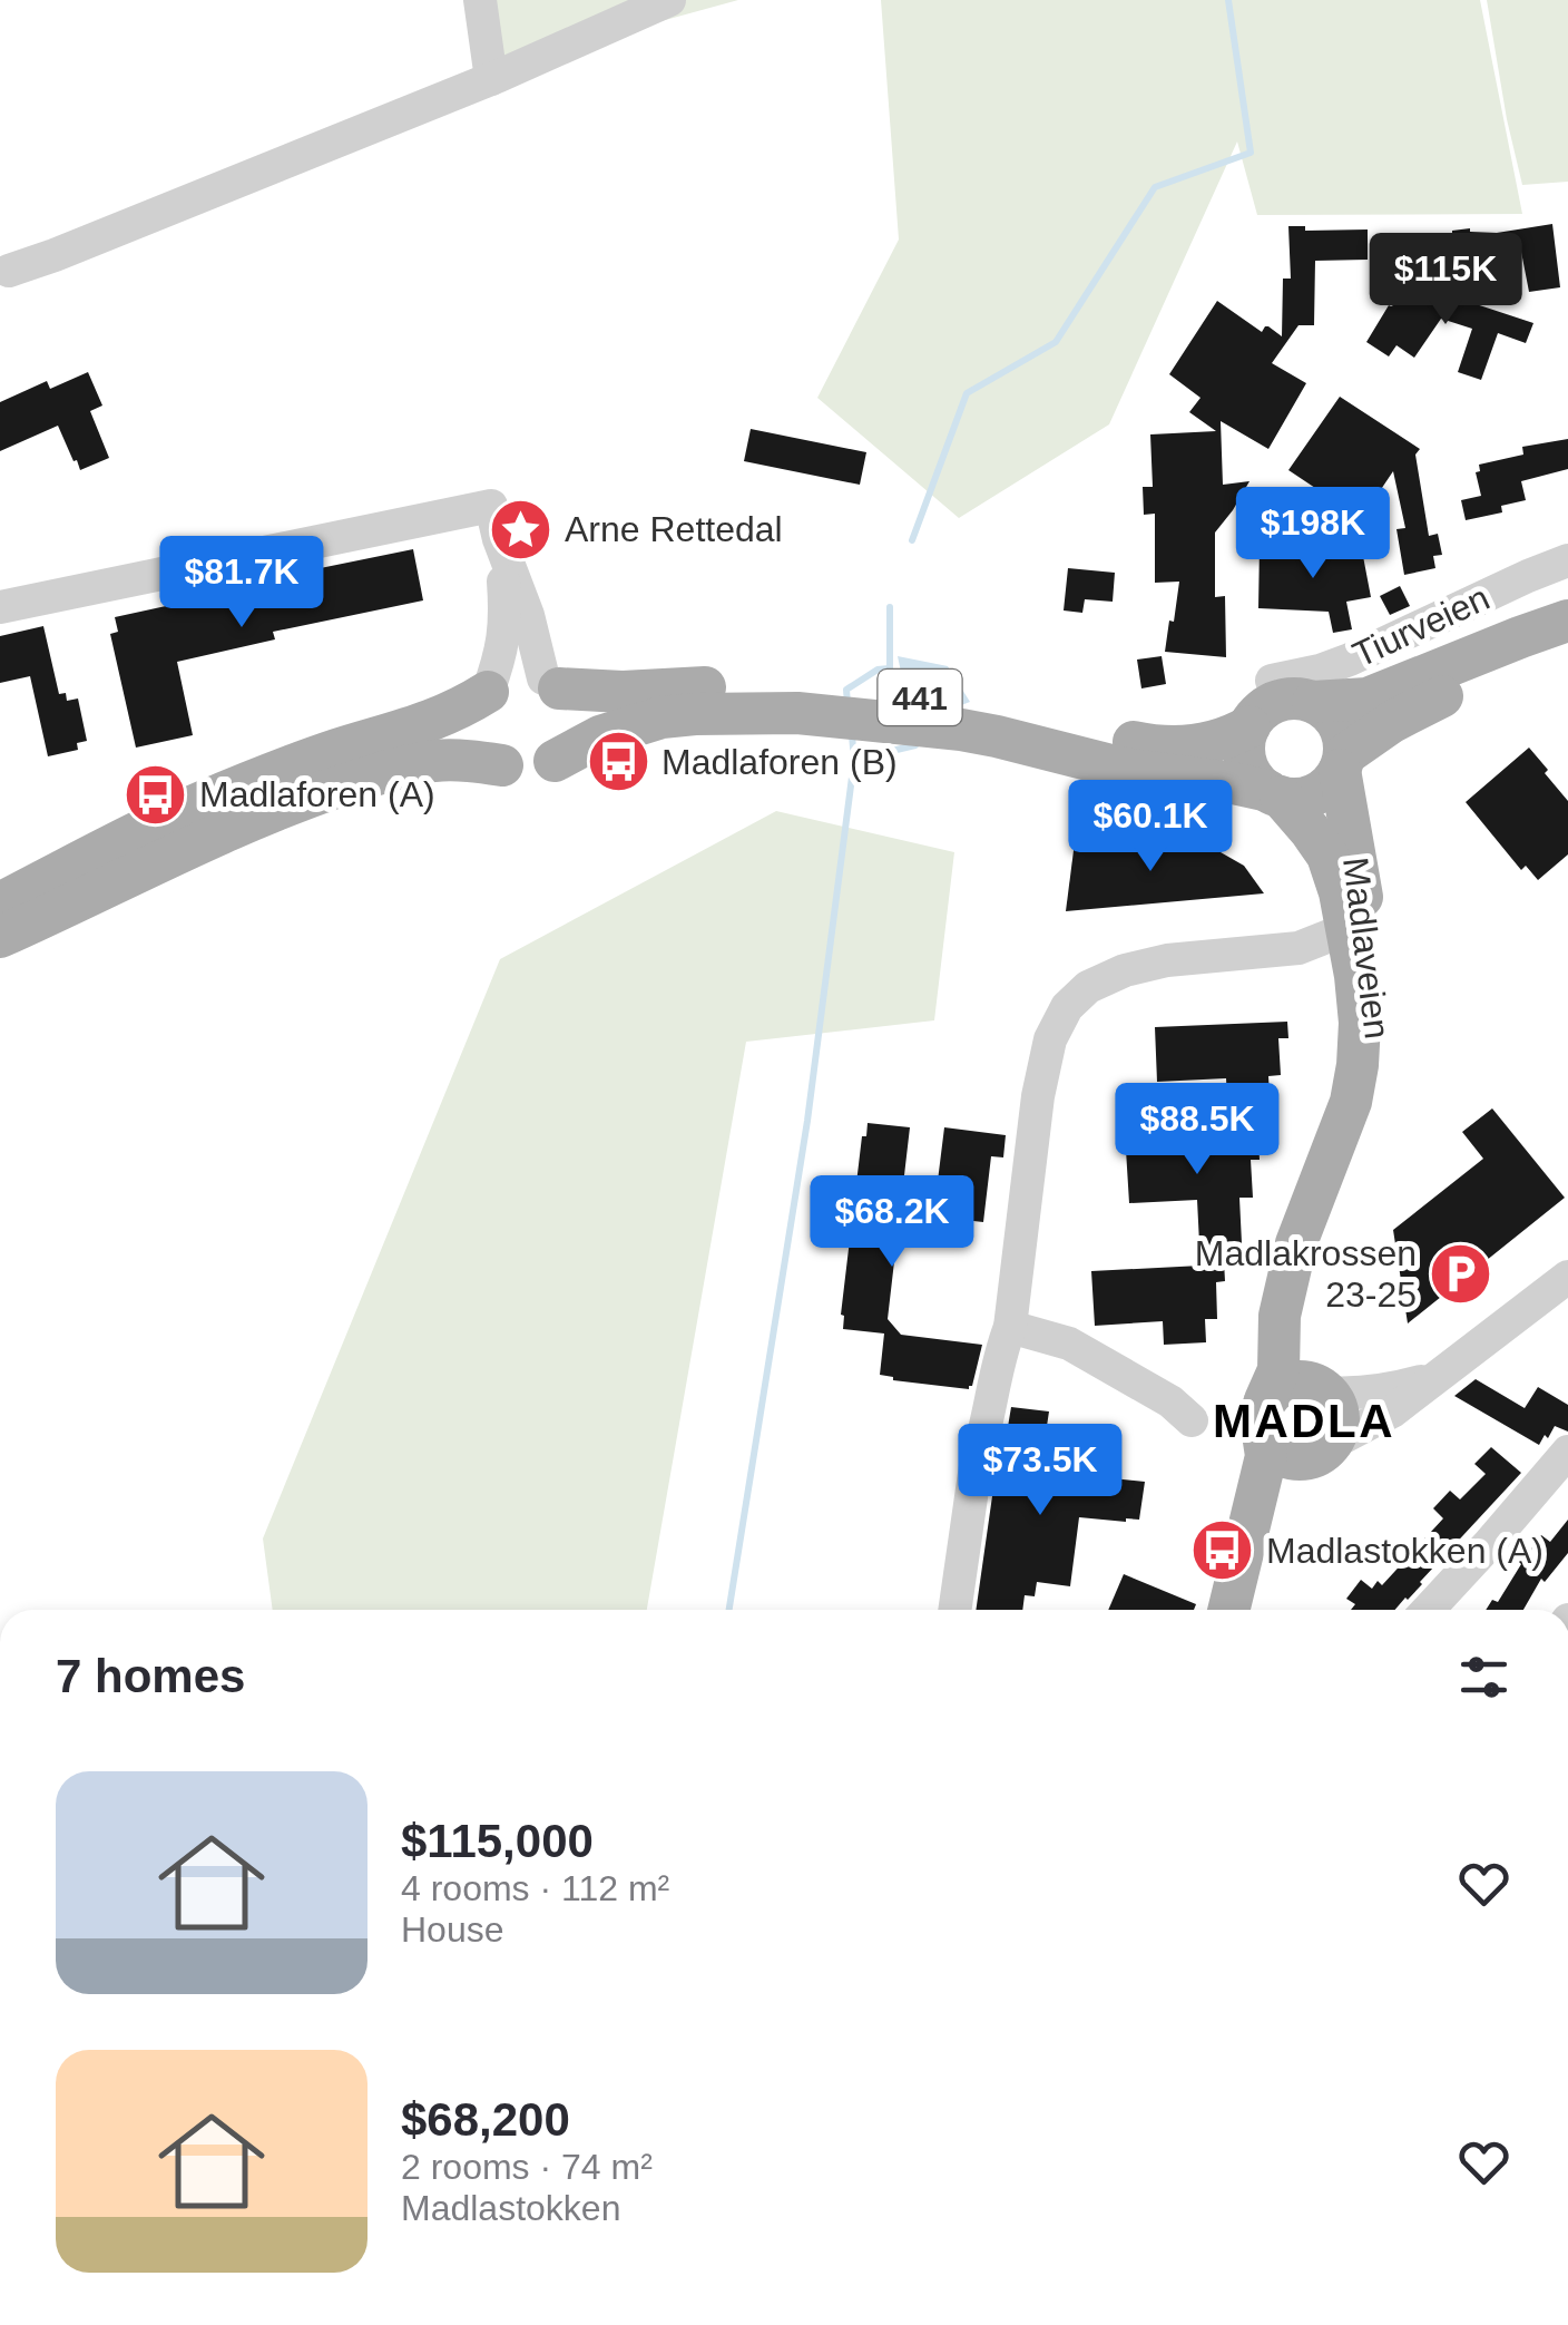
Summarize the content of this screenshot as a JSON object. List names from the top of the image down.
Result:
{
  "streets": {
    "main road": ["441", "Madlaveien"],
    "street": ["Tiurveien"]
  },
  "crossings": [
    ["441", "Madlaveien"]
  ],
  "districts": ["MADLA"],
  "places": {
    "place": ["Arne Rettedal"],
    "bus stop": ["Madlaforen (B)", "Madlaforen (A)", "Madlastokken (A)"],
    "parking": ["Madlakrossen 23-25"]
  },
  "page": {
    "price": [
      "$115K",
      "$198K",
      "$81.7K",
      "$60.1K",
      "$88.5K",
      "$68.2K",
      "$73.5K"
    ],
    "heading": "7 homes",
    "list": [
      {
        "name": "$115,000",
        "note": "4 rooms · 112 m² · House"
      },
      {
        "name": "$68,200",
        "note": "2 rooms · 74 m² · Madlastokken"
      }
    ]
  }
}
